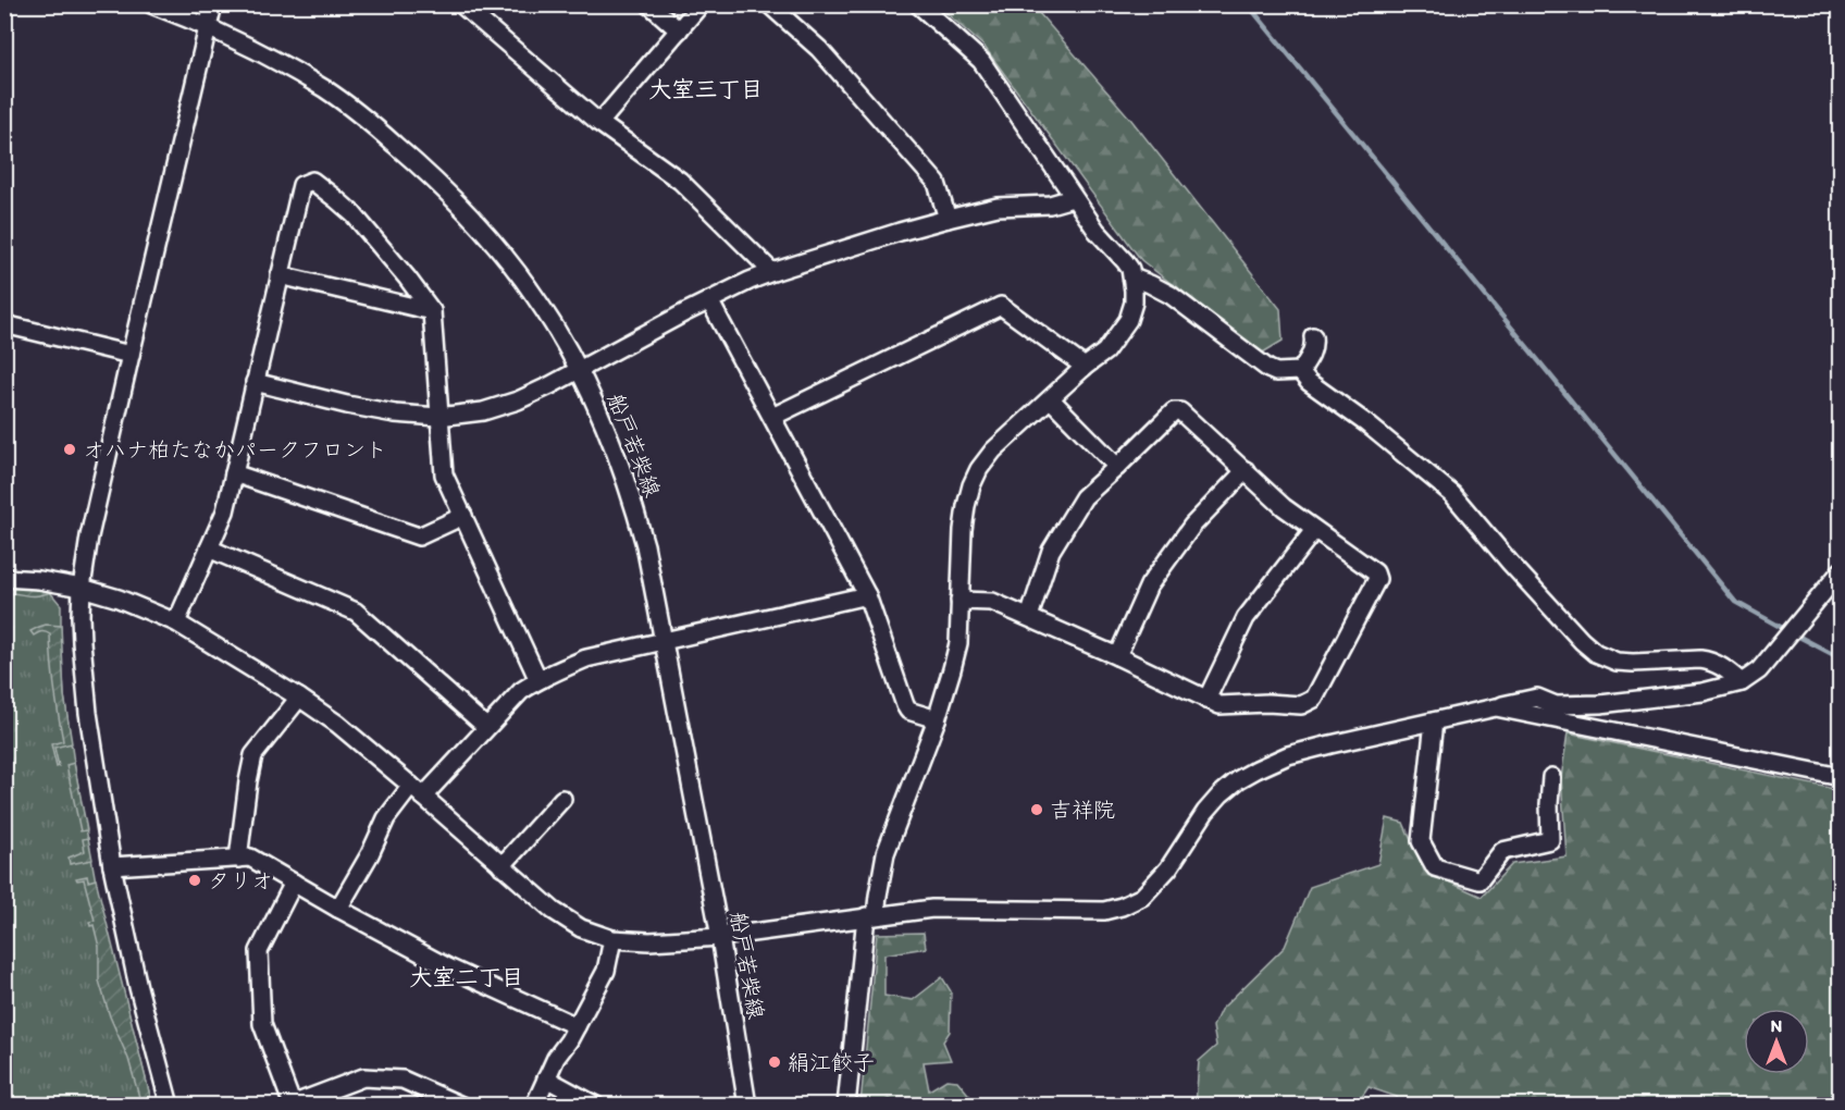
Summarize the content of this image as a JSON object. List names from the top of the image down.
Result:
{
  "streets": {
    "street": ["船戸若柴線"]
  },
  "districts": ["大室三丁目", "大室二丁目"],
  "places": [
    "オハナ柏たなかパークフロント",
    "吉祥院",
    "タリオ",
    "絹江餃子"
  ],
  "north": "top"
}
